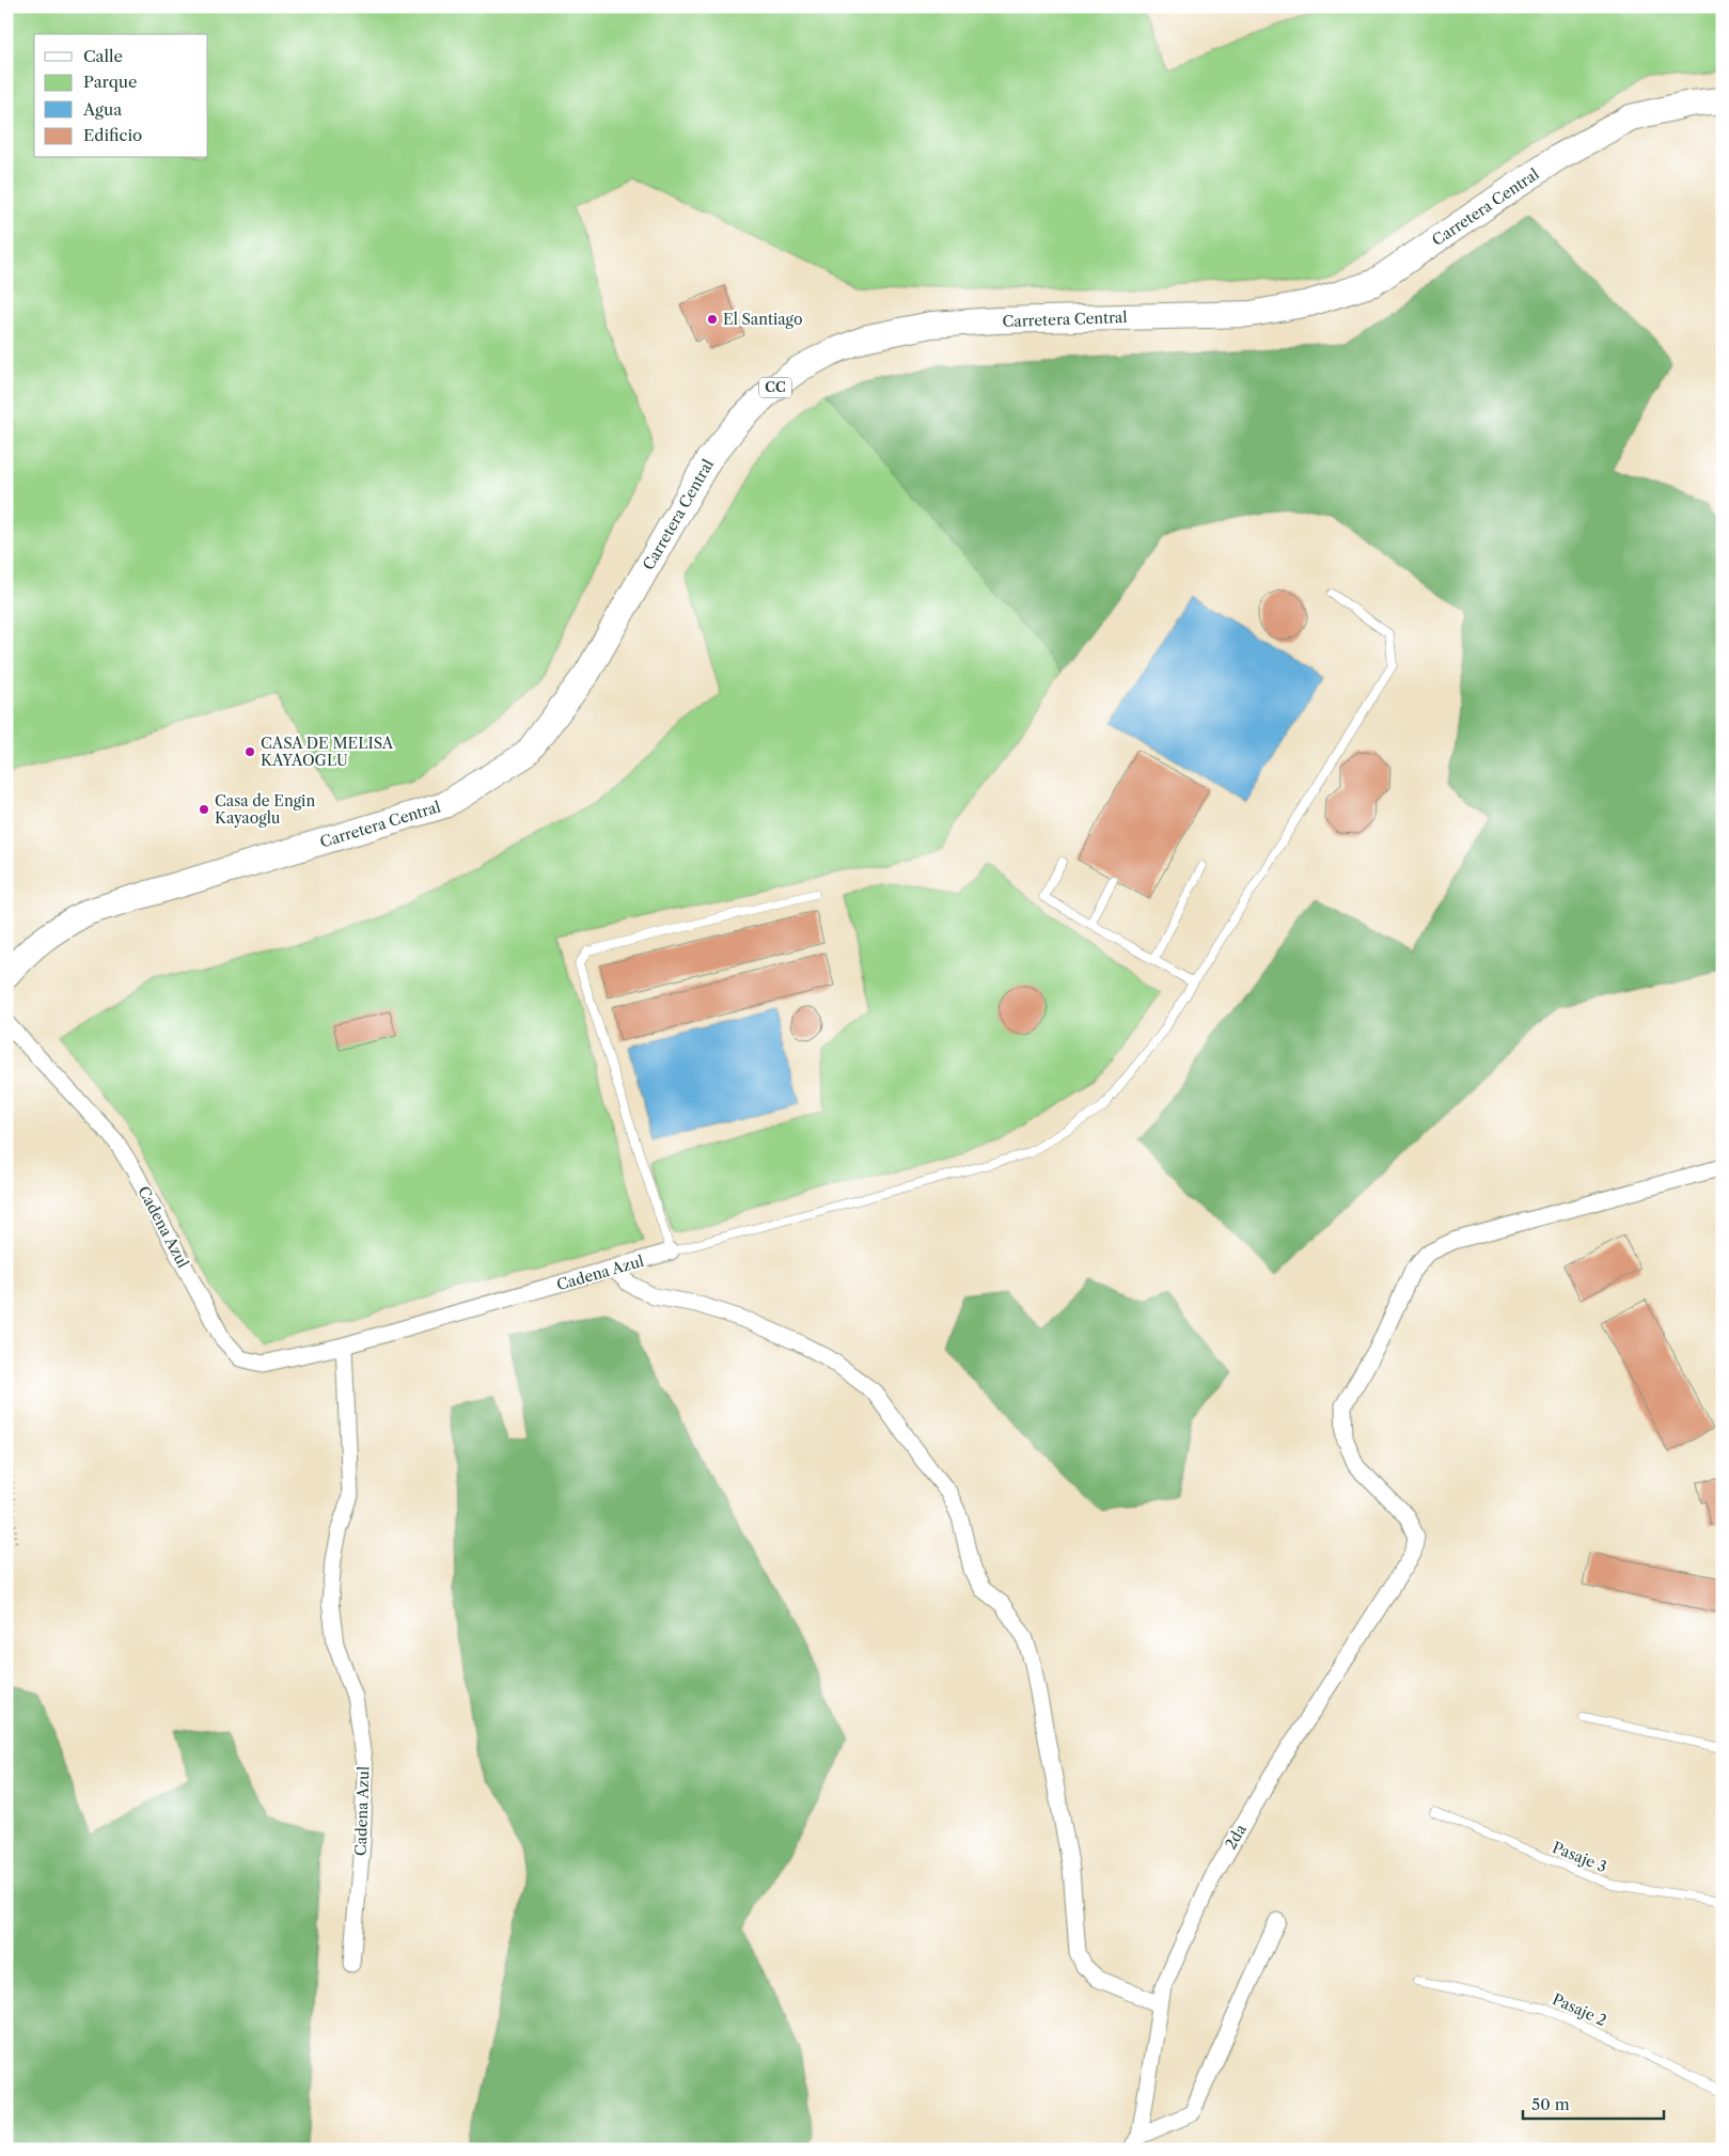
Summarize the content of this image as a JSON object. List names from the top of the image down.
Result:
{
  "streets": {
    "main road": ["Carretera Central", "CC"],
    "street": ["Cadena Azul", "2da"],
    "lane": ["Pasaje 3", "Pasaje 2"]
  },
  "places": ["El Santiago", "CASA DE MELISA KAYAOGLU", "Casa de Engin Kayaoglu"],
  "legend": [
    "Calle",
    "Parque",
    "Agua",
    "Edificio"
  ],
  "scale_bar": "50 m"
}
